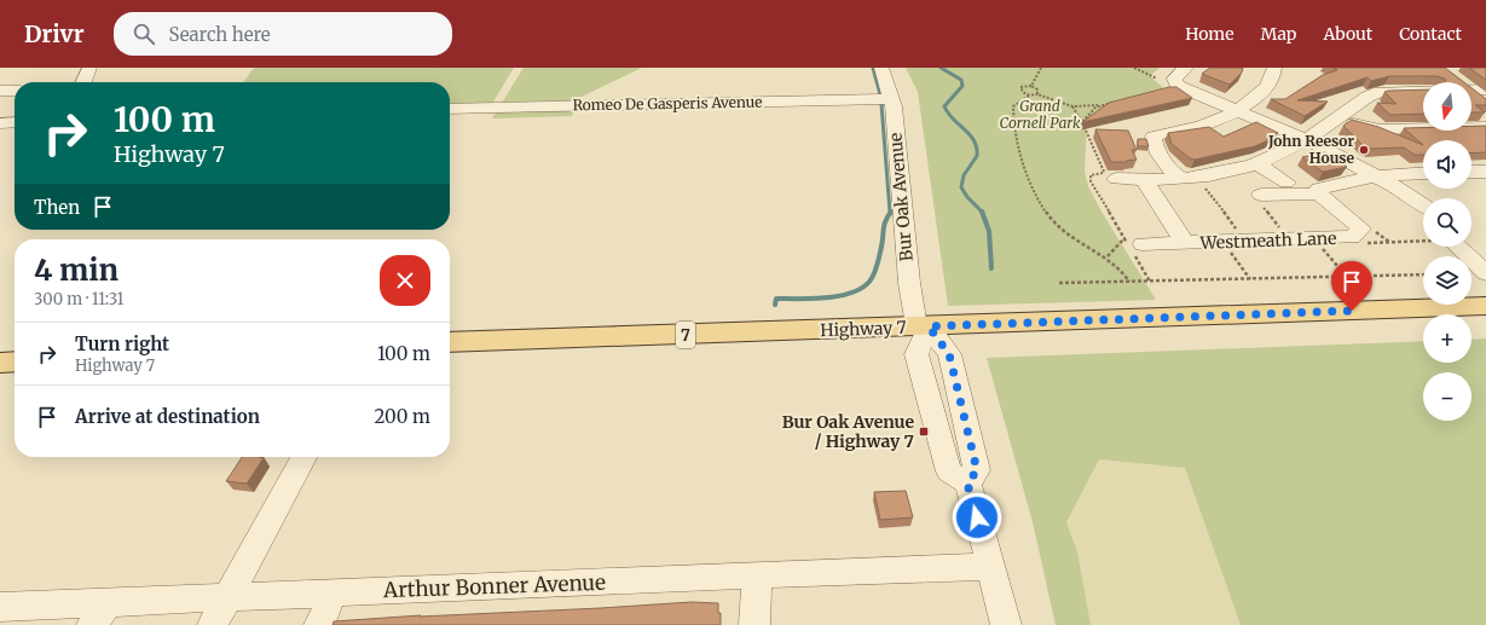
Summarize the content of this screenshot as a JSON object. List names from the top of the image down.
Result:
{
  "streets": {
    "main road": ["Highway 7", "7"],
    "street": [
      "Romeo De Gasperis Avenue",
      "Bur Oak Avenue",
      "Westmeath Lane",
      "Arthur Bonner Avenue"
    ]
  },
  "crossings": [
    ["Romeo De Gasperis Avenue", "Bur Oak Avenue"],
    ["Bur Oak Avenue", "Highway 7"]
  ],
  "parks": ["Grand Cornell Park"],
  "places": {
    "other": ["John Reesor House"],
    "transit": ["Bur Oak Avenue / Highway 7"]
  },
  "north": "bottom",
  "page": {
    "header": "Drivr",
    "search": "Search here",
    "nav": [
      "Home",
      "Map",
      "About",
      "Contact"
    ],
    "map_buttons": ["+", "−"],
    "turn": ["100 m", "Highway 7"],
    "then": "Then",
    "heading": ["4 min", "300 m · 11:31"],
    "list": [
      {
        "name": "Turn right",
        "note": "Highway 7",
        "value": "100 m"
      },
      {
        "name": "Arrive at destination",
        "value": "200 m"
      }
    ]
  }
}
